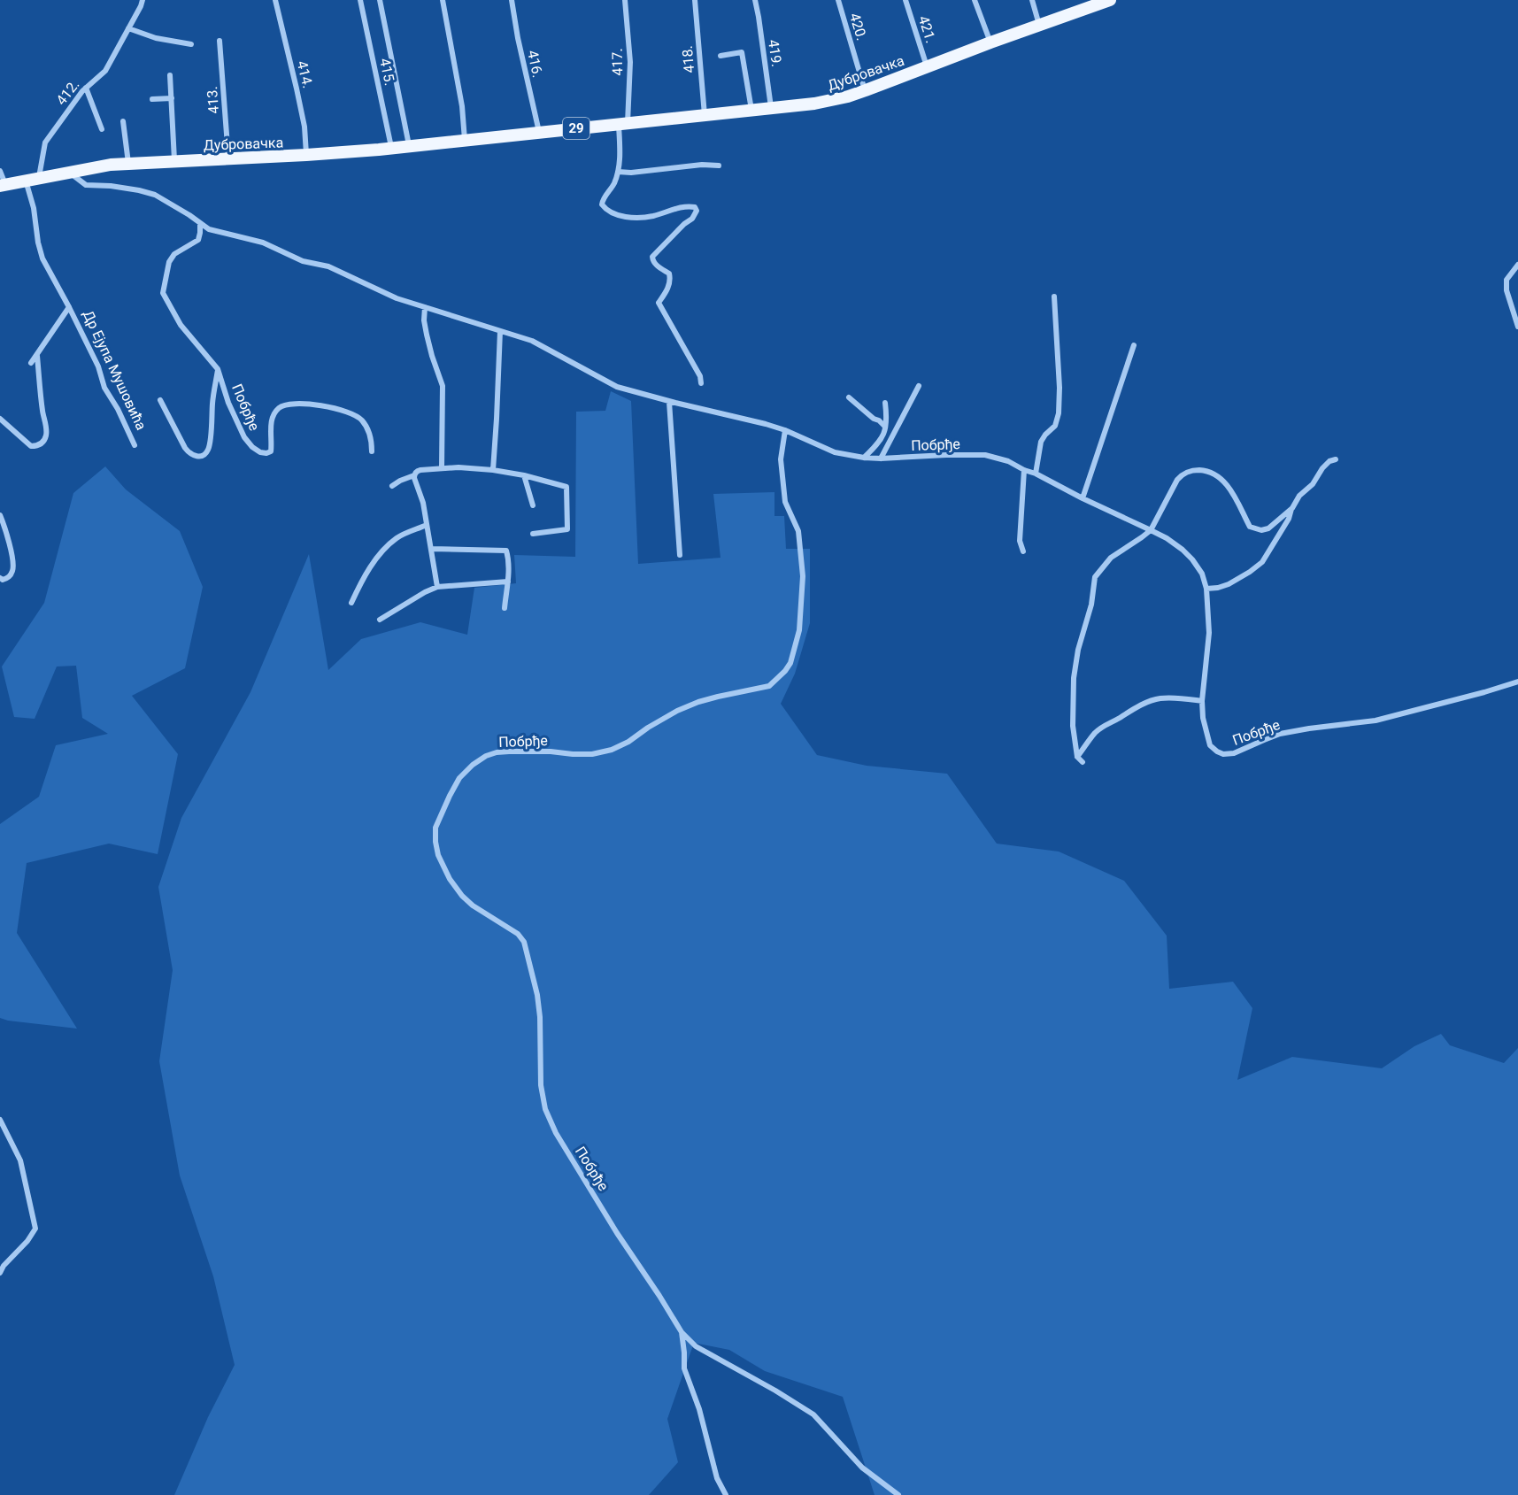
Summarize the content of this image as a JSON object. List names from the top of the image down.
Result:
{
  "streets": {
    "main road": ["Дубровачка", "29"],
    "street": [
      "420.",
      "421.",
      "419.",
      "418.",
      "417.",
      "416.",
      "415.",
      "414.",
      "412.",
      "413.",
      "Др Ејупа Мушовића",
      "Побрђе"
    ]
  },
  "crossings": [
    ["420.", "Дубровачка"],
    ["421.", "Дубровачка"],
    ["419.", "Дубровачка"],
    ["418.", "Дубровачка"],
    ["417.", "Дубровачка"],
    ["416.", "Дубровачка"],
    ["415.", "Дубровачка"],
    ["Дубровачка", "414."],
    ["Дубровачка", "412."],
    ["Дубровачка", "413."],
    ["Дубровачка", "29"],
    ["Дубровачка", "Др Ејупа Мушовића"],
    ["Дубровачка", "Побрђе"],
    ["29", "Др Ејупа Мушовића"]
  ]
}
